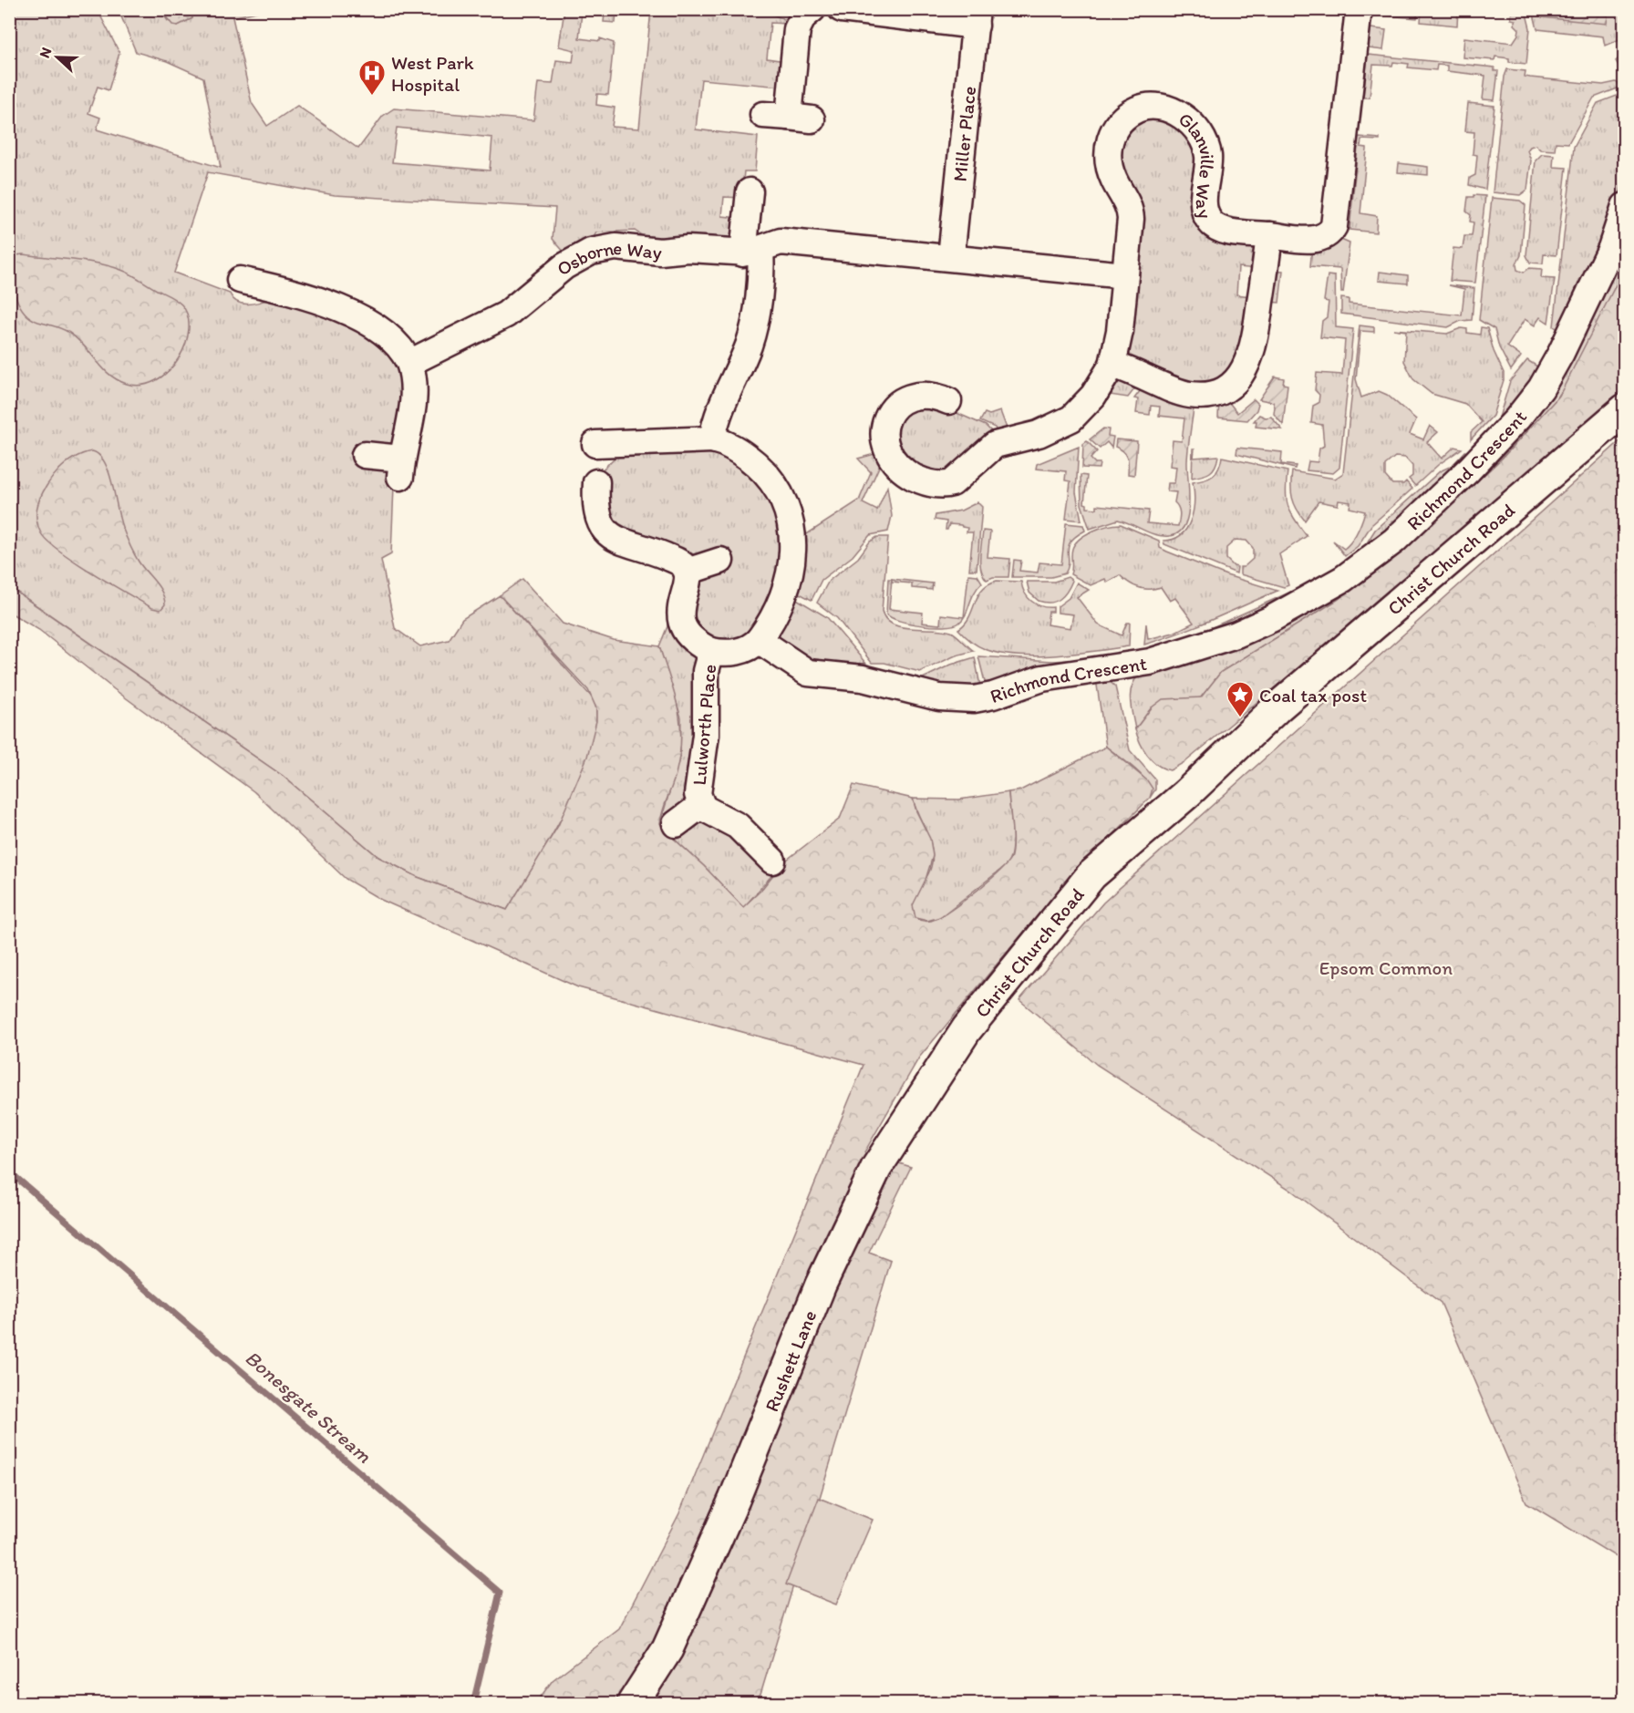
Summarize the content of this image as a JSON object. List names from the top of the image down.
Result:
{
  "streets": {
    "main road": ["Christ Church Road", "Rushett Lane"],
    "street": [
      "Miller Place",
      "Glanville Way",
      "Osborne Way",
      "Richmond Crescent",
      "Lulworth Place"
    ]
  },
  "crossings": [
    ["Miller Place", "Osborne Way"],
    ["Richmond Crescent", "Lulworth Place"],
    ["Christ Church Road", "Rushett Lane"]
  ],
  "water": ["Bonesgate Stream"],
  "parks": ["Epsom Common"],
  "places": {
    "hospital": ["West Park Hospital"],
    "place": ["Coal tax post"]
  },
  "north": "left"
}
